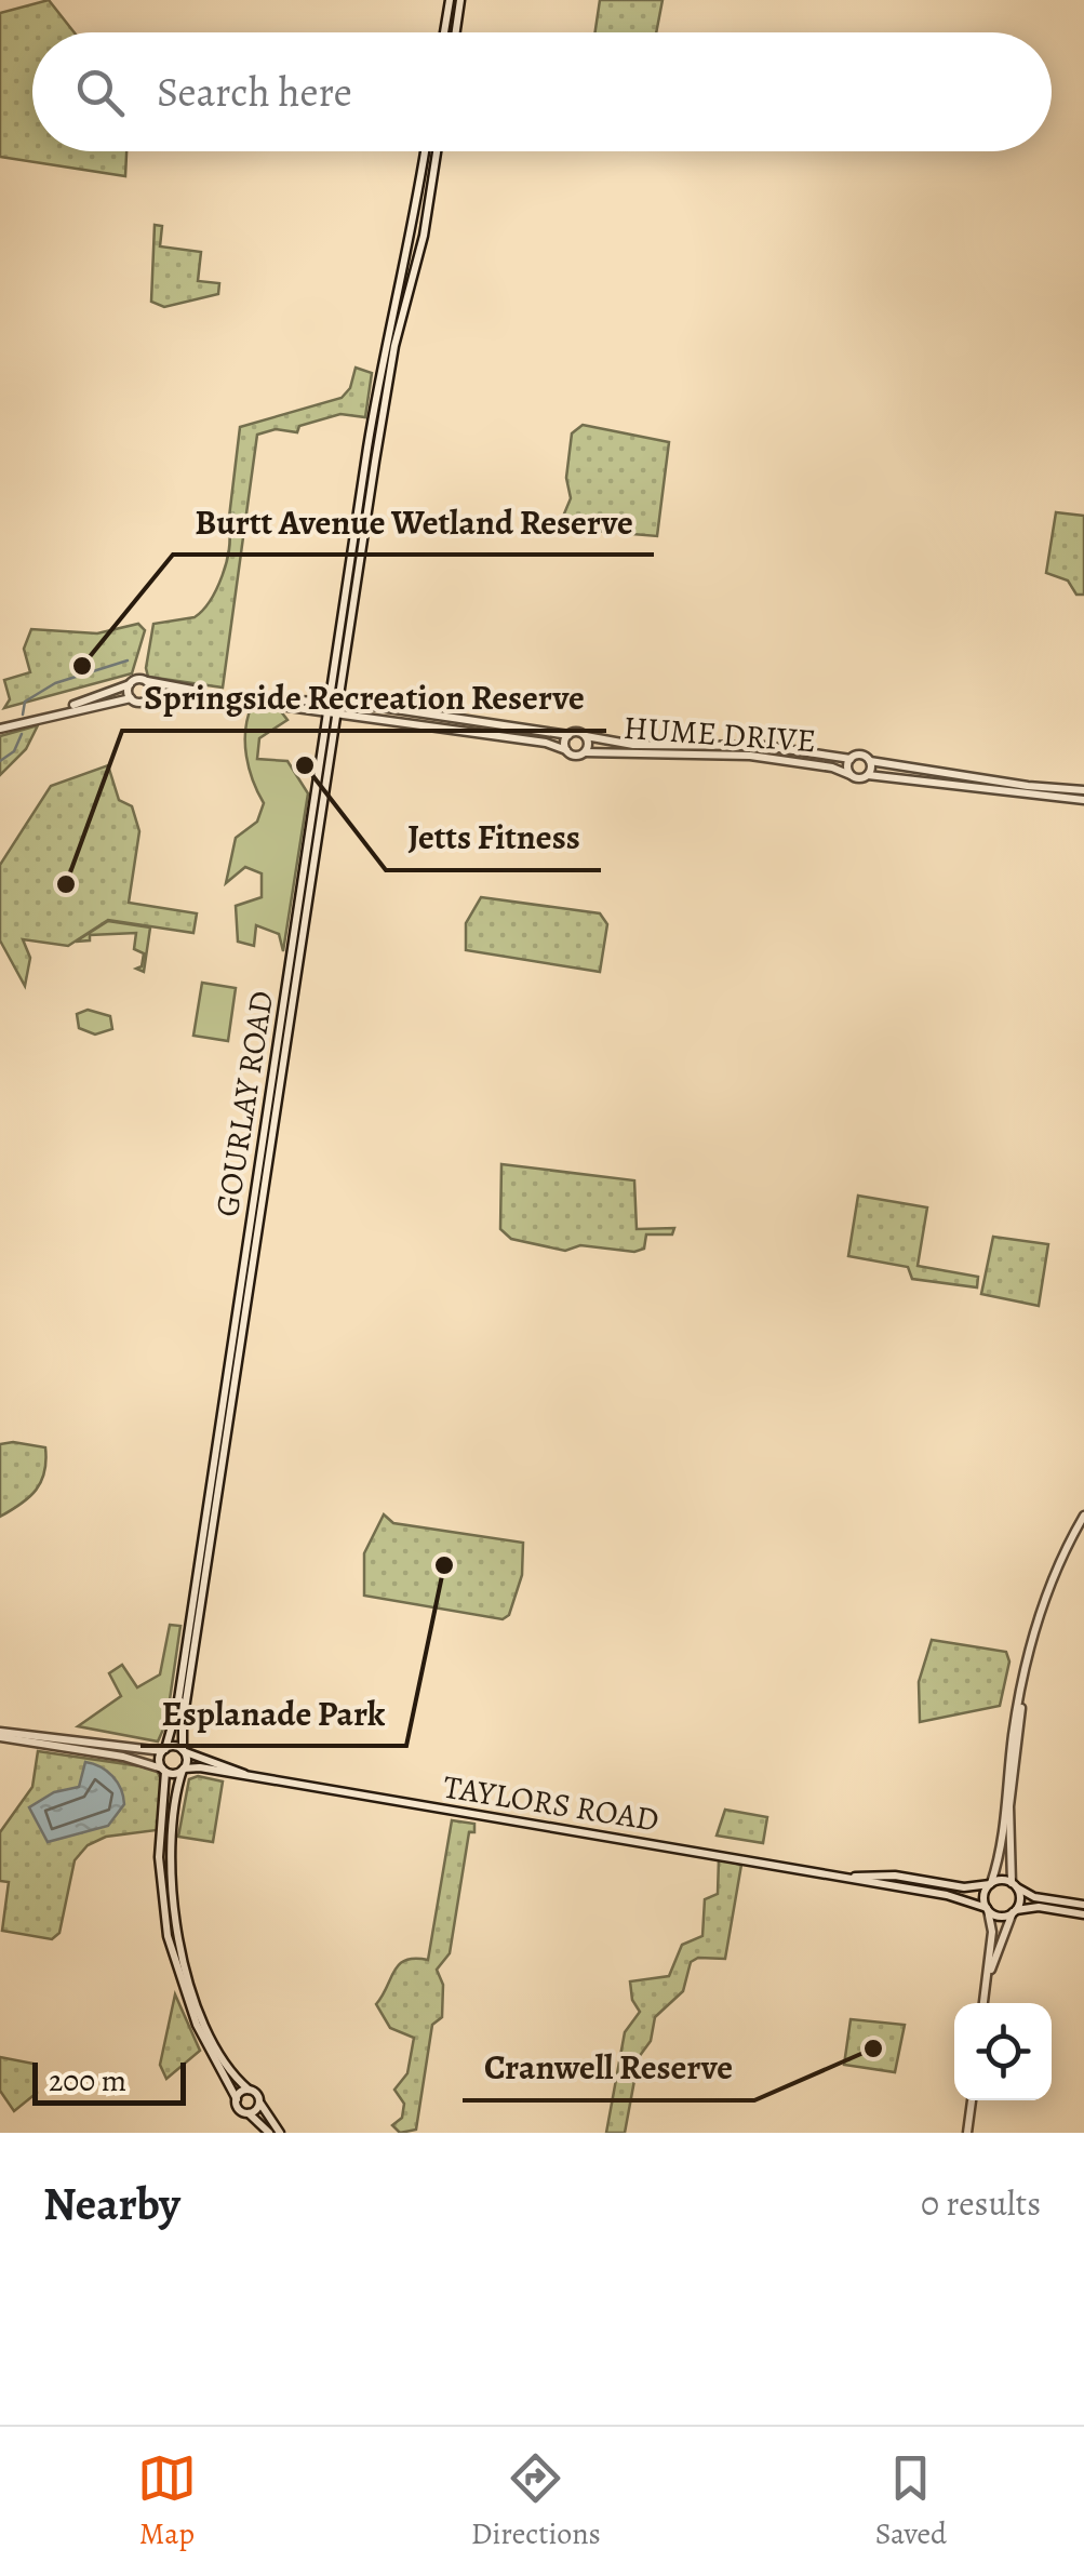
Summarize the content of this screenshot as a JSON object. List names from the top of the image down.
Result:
{
  "streets": {
    "main road": ["HUME DRIVE", "GOURLAY ROAD", "TAYLORS ROAD"]
  },
  "crossings": [
    ["GOURLAY ROAD", "TAYLORS ROAD"]
  ],
  "places": [
    "Burtt Avenue Wetland Reserve",
    "Jetts Fitness",
    "Springside Recreation Reserve",
    "Esplanade Park",
    "Cranwell Reserve"
  ],
  "scale_bar": "200 m",
  "page": {
    "search": "Search here",
    "scale": "200 m",
    "heading": ["Nearby", "0 results"],
    "nav": ["Map", "Directions", "Saved"]
  }
}
